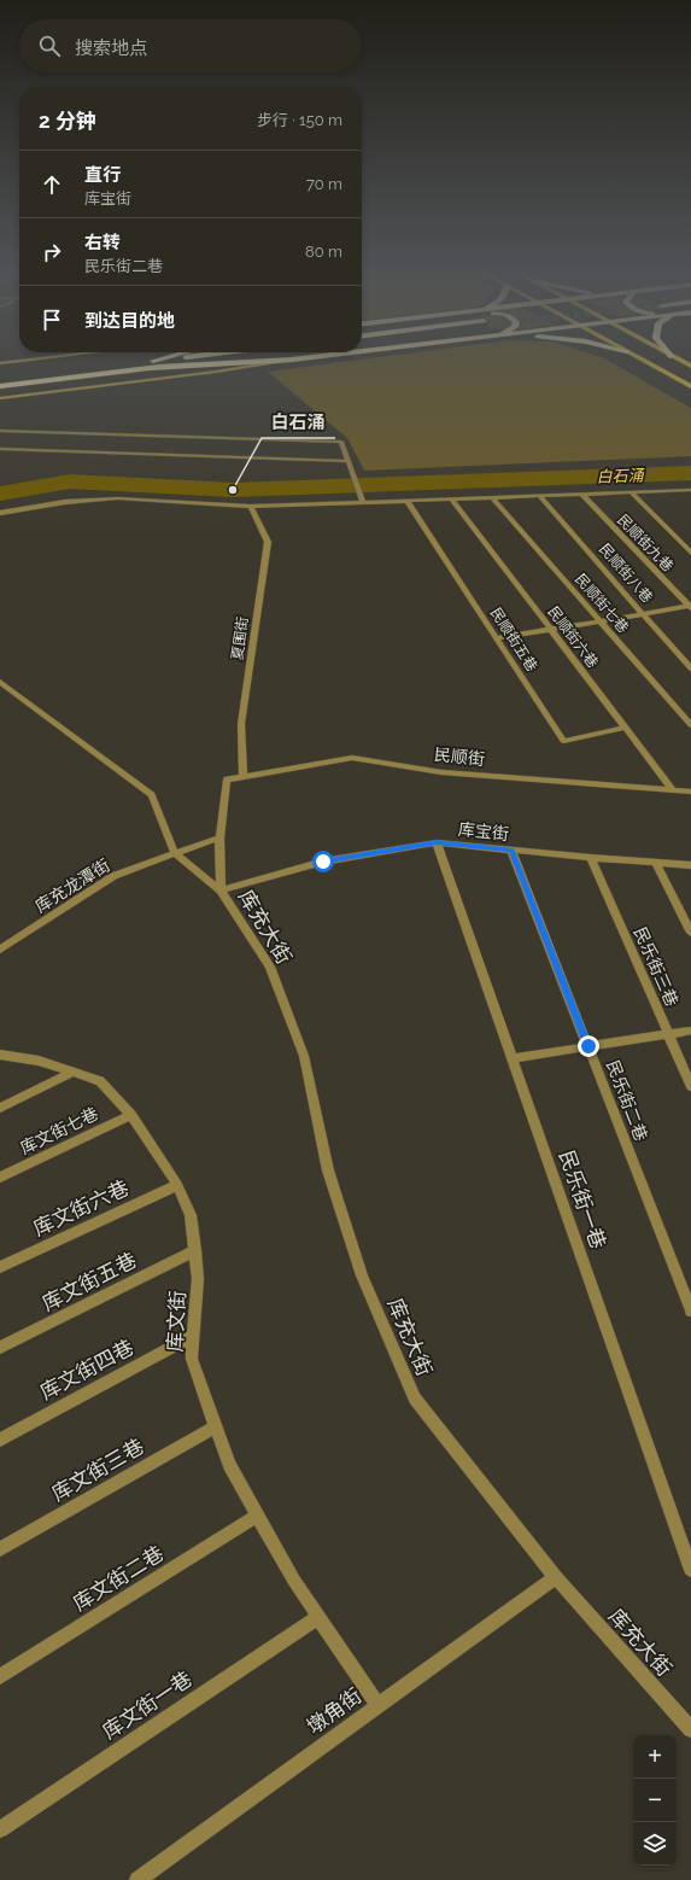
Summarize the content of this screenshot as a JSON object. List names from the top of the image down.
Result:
{
  "streets": {
    "street": [
      "民顺街九巷",
      "民顺街八巷",
      "民顺街七巷",
      "民顺街六巷",
      "夏围街",
      "民顺街五巷",
      "民顺街",
      "库宝街",
      "库充龙潭街",
      "库充大街",
      "民乐街三巷",
      "民乐街二巷",
      "库文街七巷",
      "民乐街一巷",
      "库文街六巷",
      "库文街五巷",
      "库文街",
      "库文街四巷",
      "库文街三巷",
      "库文街二巷",
      "库文街一巷",
      "墩角街"
    ]
  },
  "crossings": [
    ["民顺街六巷", "民顺街五巷"],
    ["民顺街六巷", "民顺街"],
    ["夏围街", "民顺街"],
    ["民顺街", "库充大街"],
    ["库宝街", "库充大街"],
    ["库宝街", "民乐街三巷"],
    ["库宝街", "民乐街二巷"],
    ["库宝街", "民乐街一巷"],
    ["库充龙潭街", "库充大街"],
    ["库充大街", "墩角街"],
    ["库文街七巷", "库文街"],
    ["库文街六巷", "库文街"],
    ["库文街五巷", "库文街"],
    ["库文街", "库文街四巷"],
    ["库文街", "库文街三巷"],
    ["库文街", "库文街二巷"],
    ["库文街", "库文街一巷"],
    ["库文街", "墩角街"]
  ],
  "water": ["白石涌"],
  "places": ["白石涌"],
  "page": {
    "search": "搜索地点",
    "heading": ["2 分钟", "步行 · 150 m"],
    "list": [
      ["直行", "库宝街", "70 m"],
      ["右转", "民乐街二巷", "80 m"],
      "到达目的地"
    ],
    "map_buttons": ["+", "−"]
  }
}
